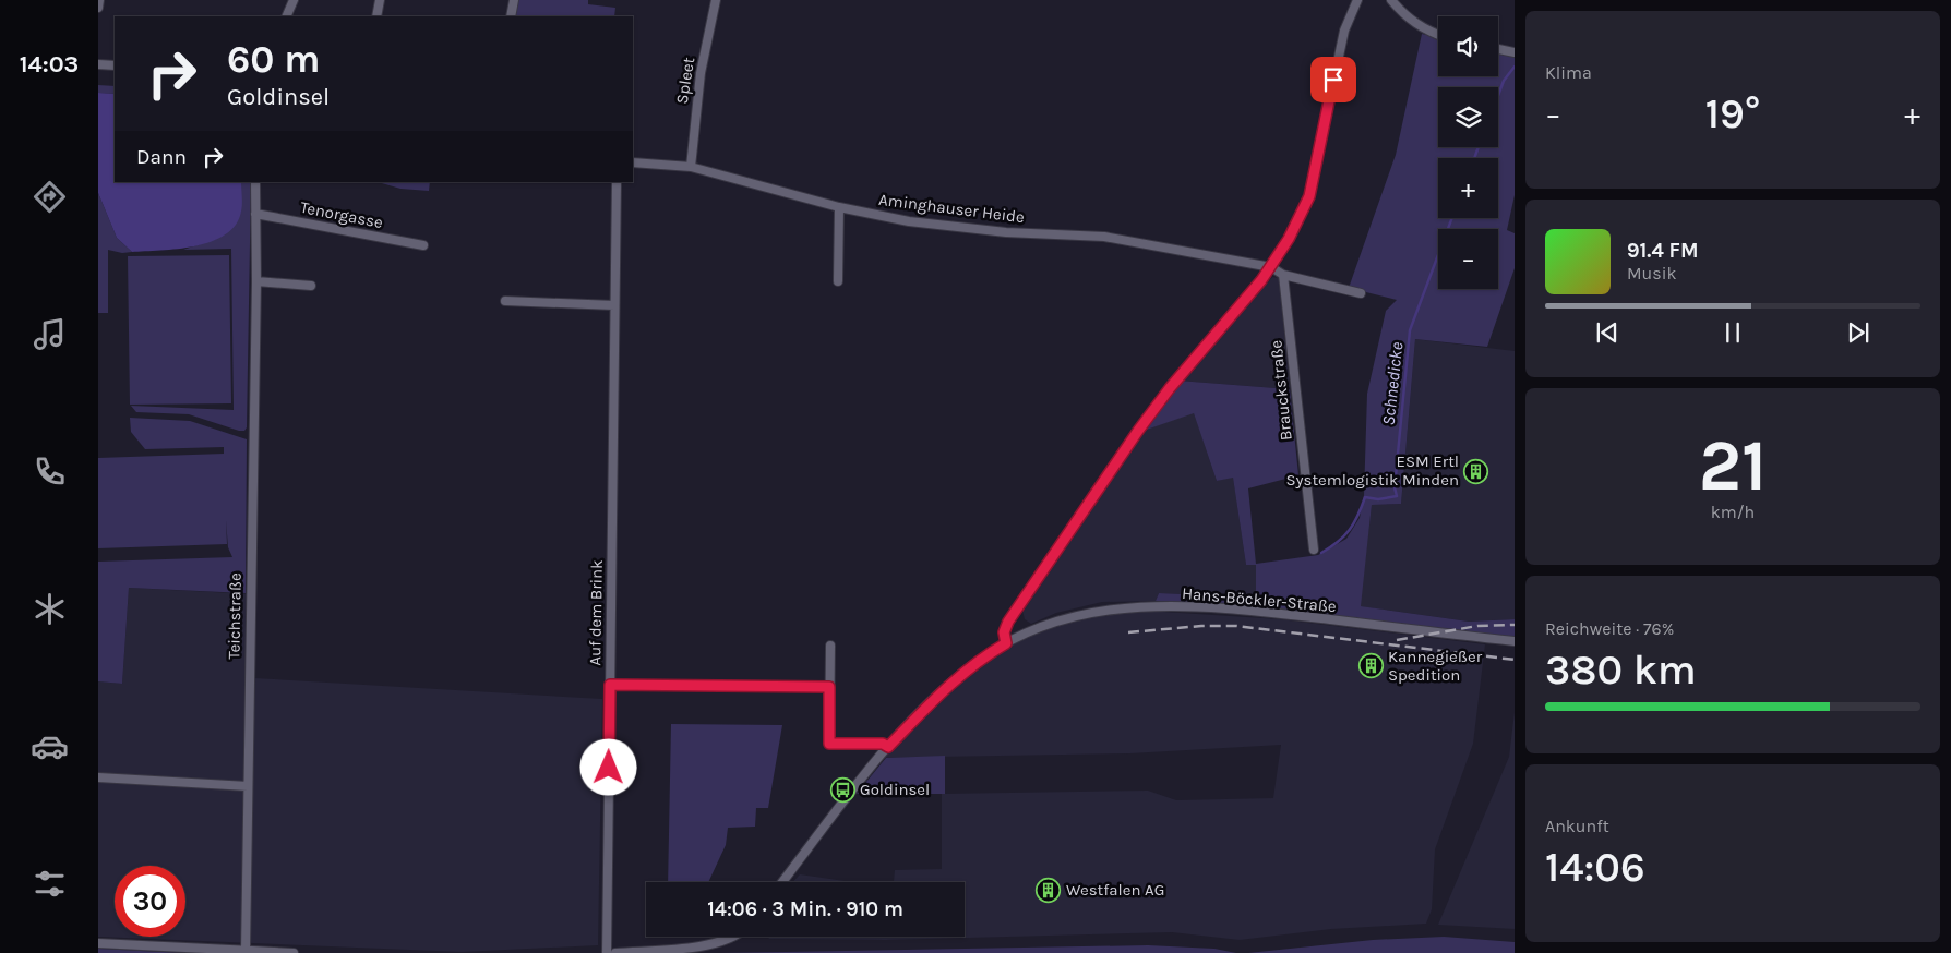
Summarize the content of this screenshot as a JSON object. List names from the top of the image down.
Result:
{
  "streets": {
    "street": [
      "Spleet",
      "Aminghauser Heide",
      "Tenorgasse",
      "Brauckstraße",
      "Hans-Böckler-Straße",
      "Auf dem Brink",
      "Teichstraße"
    ]
  },
  "crossings": [
    ["Spleet", "Aminghauser Heide"],
    ["Tenorgasse", "Teichstraße"]
  ],
  "water": ["Schnedicke"],
  "places": {
    "building": ["ESM Ertl Systemlogistik Minden", "Kannegießer Spedition", "Westfalen AG"],
    "bus stop": ["Goldinsel"]
  },
  "page": {
    "tabs": "14:03",
    "tile": [
      "Klima",
      ["21", "km/h"],
      ["Reichweite · 76%", "380 km"],
      ["Ankunft", "14:06"]
    ],
    "map_buttons": ["+", "−"],
    "turn": ["60 m", "Goldinsel"],
    "heat": ["−", "19°", "+"],
    "then": "Dann",
    "song": ["91.4 FM", "Musik"],
    "limit": "30",
    "trip": "14:06 · 3 Min. · 910 m"
  }
}
